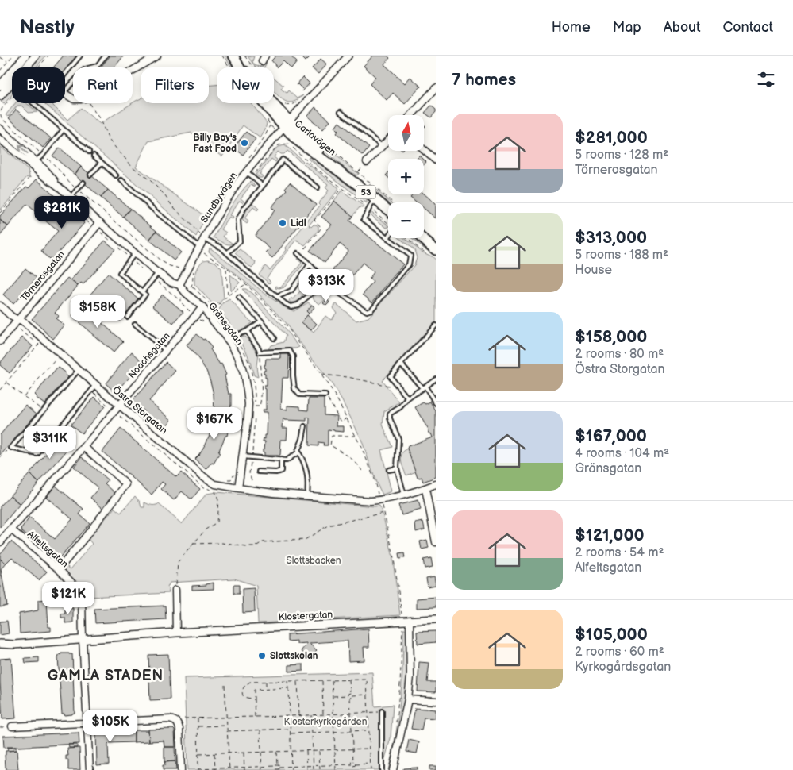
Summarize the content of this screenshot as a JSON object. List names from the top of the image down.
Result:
{
  "streets": {
    "main road": ["Carlavägen", "53"],
    "street": [
      "Sundbyvägen",
      "Törnerosgatan",
      "Gränsgatan",
      "Noachsgatan",
      "Östra Storgatan",
      "Alfeltsgatan",
      "Klostergatan"
    ]
  },
  "crossings": [
    ["Carlavägen", "Sundbyvägen"],
    ["Sundbyvägen", "Gränsgatan"],
    ["Törnerosgatan", "Gränsgatan"],
    ["Törnerosgatan", "Östra Storgatan"],
    ["Gränsgatan", "Noachsgatan"],
    ["Gränsgatan", "Östra Storgatan"],
    ["Noachsgatan", "Östra Storgatan"],
    ["Noachsgatan", "Alfeltsgatan"],
    ["Alfeltsgatan", "Klostergatan"]
  ],
  "districts": ["GAMLA STADEN"],
  "parks": ["Slottsbacken", "Klosterkyrkogården"],
  "places": ["Billy Boy's Fast Food", "Lidl", "Slottskolan"],
  "north": "top",
  "page": {
    "header": "Nestly",
    "nav": [
      "Home",
      "Map",
      "About",
      "Contact"
    ],
    "heading": "7 homes",
    "chip": [
      "Buy",
      "Rent",
      "Filters",
      "New"
    ],
    "list": [
      {
        "name": "$281,000",
        "note": "5 rooms · 128 m² · Törnerosgatan"
      },
      {
        "name": "$313,000",
        "note": "5 rooms · 188 m² · House"
      },
      {
        "name": "$158,000",
        "note": "2 rooms · 80 m² · Östra Storgatan"
      },
      {
        "name": "$167,000",
        "note": "4 rooms · 104 m² · Gränsgatan"
      },
      {
        "name": "$121,000",
        "note": "2 rooms · 54 m² · Alfeltsgatan"
      },
      {
        "name": "$105,000",
        "note": "2 rooms · 60 m² · Kyrkogårdsgatan"
      }
    ],
    "map_buttons": ["+", "−"],
    "price": [
      "$281K",
      "$313K",
      "$158K",
      "$167K",
      "$311K",
      "$121K",
      "$105K"
    ]
  }
}
